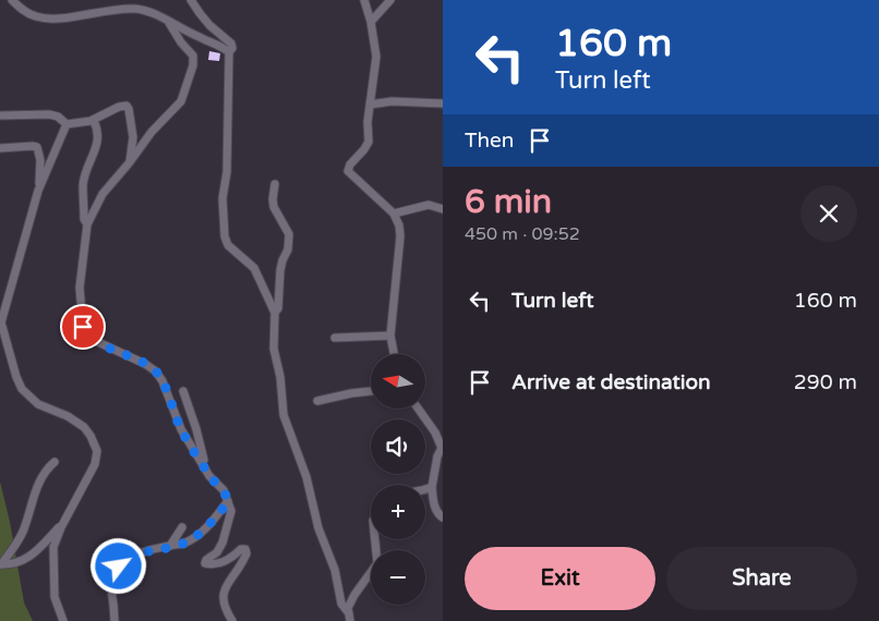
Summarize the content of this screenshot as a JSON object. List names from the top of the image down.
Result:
{
  "north": "left",
  "page": {
    "turn": ["160 m", "Turn left"],
    "then": "Then",
    "heading": ["6 min", "450 m · 09:52"],
    "list": [
      {
        "name": "Turn left",
        "value": "160 m"
      },
      {
        "name": "Arrive at destination",
        "value": "290 m"
      }
    ],
    "map_buttons": ["+", "−"],
    "buttons": ["Exit", "Share"]
  }
}
